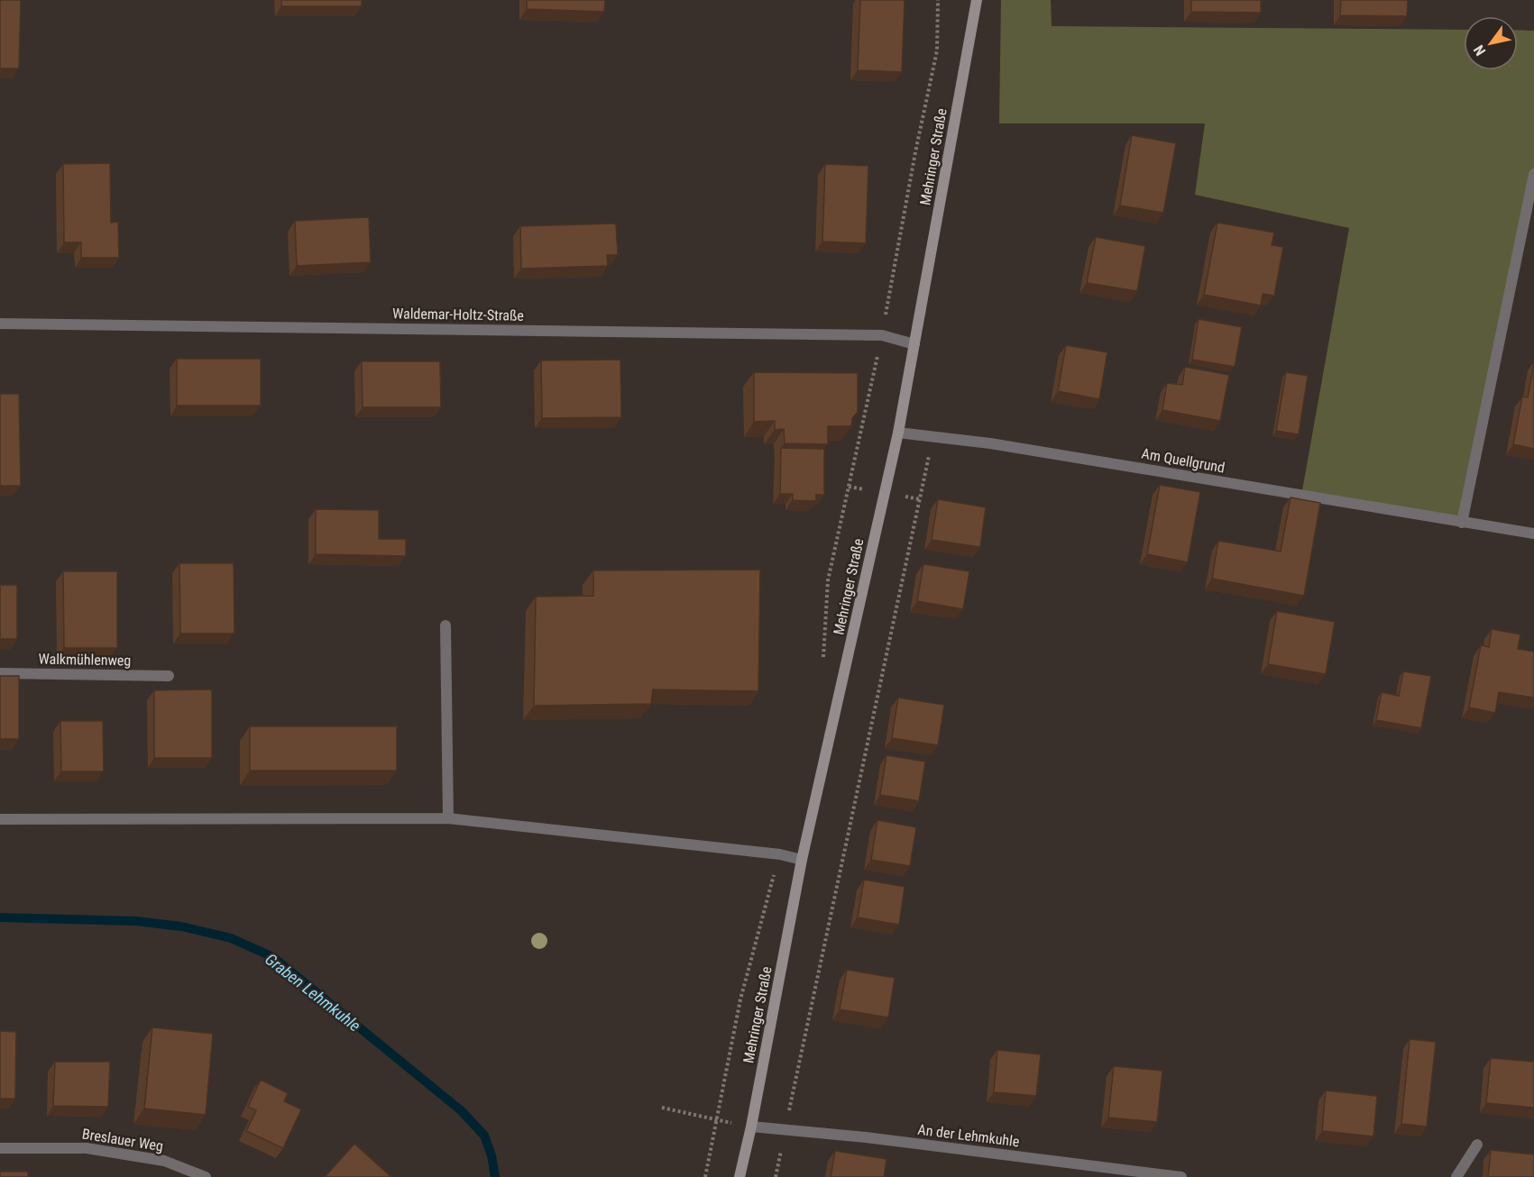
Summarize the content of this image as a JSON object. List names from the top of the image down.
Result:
{
  "streets": {
    "main road": ["Mehringer Straße"],
    "street": [
      "Waldemar-Holtz-Straße",
      "Am Quellgrund",
      "Walkmühlenweg",
      "An der Lehmkuhle",
      "Breslauer Weg"
    ]
  },
  "crossings": [
    ["Mehringer Straße", "Waldemar-Holtz-Straße"],
    ["Mehringer Straße", "Am Quellgrund"],
    ["Mehringer Straße", "An der Lehmkuhle"]
  ],
  "water": ["Graben Lehmkuhle"],
  "north": "bottom left"
}
